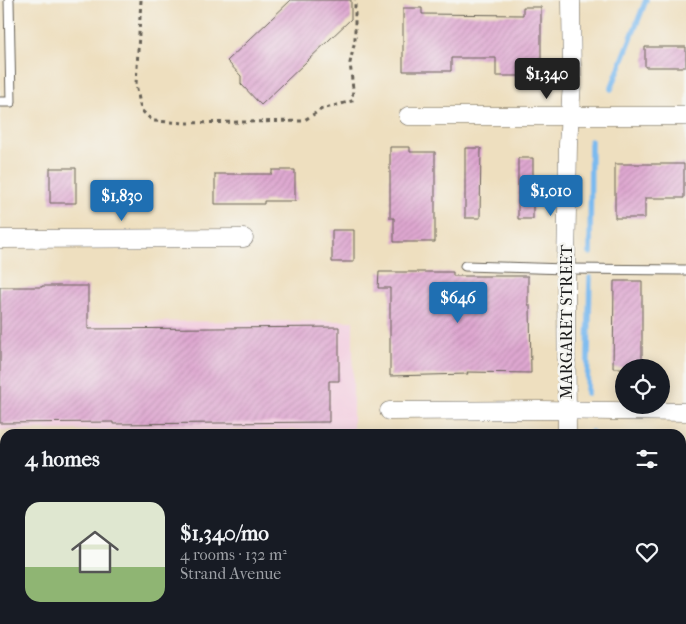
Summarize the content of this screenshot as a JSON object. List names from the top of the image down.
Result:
{
  "streets": {
    "street": ["MARGARET STREET"]
  },
  "page": {
    "price": [
      "$1,340",
      "$1,010",
      "$1,830",
      "$646"
    ],
    "heading": "4 homes",
    "list": [
      {
        "name": "$1,340/mo",
        "note": "4 rooms · 132 m² · Strand Avenue"
      }
    ]
  }
}
